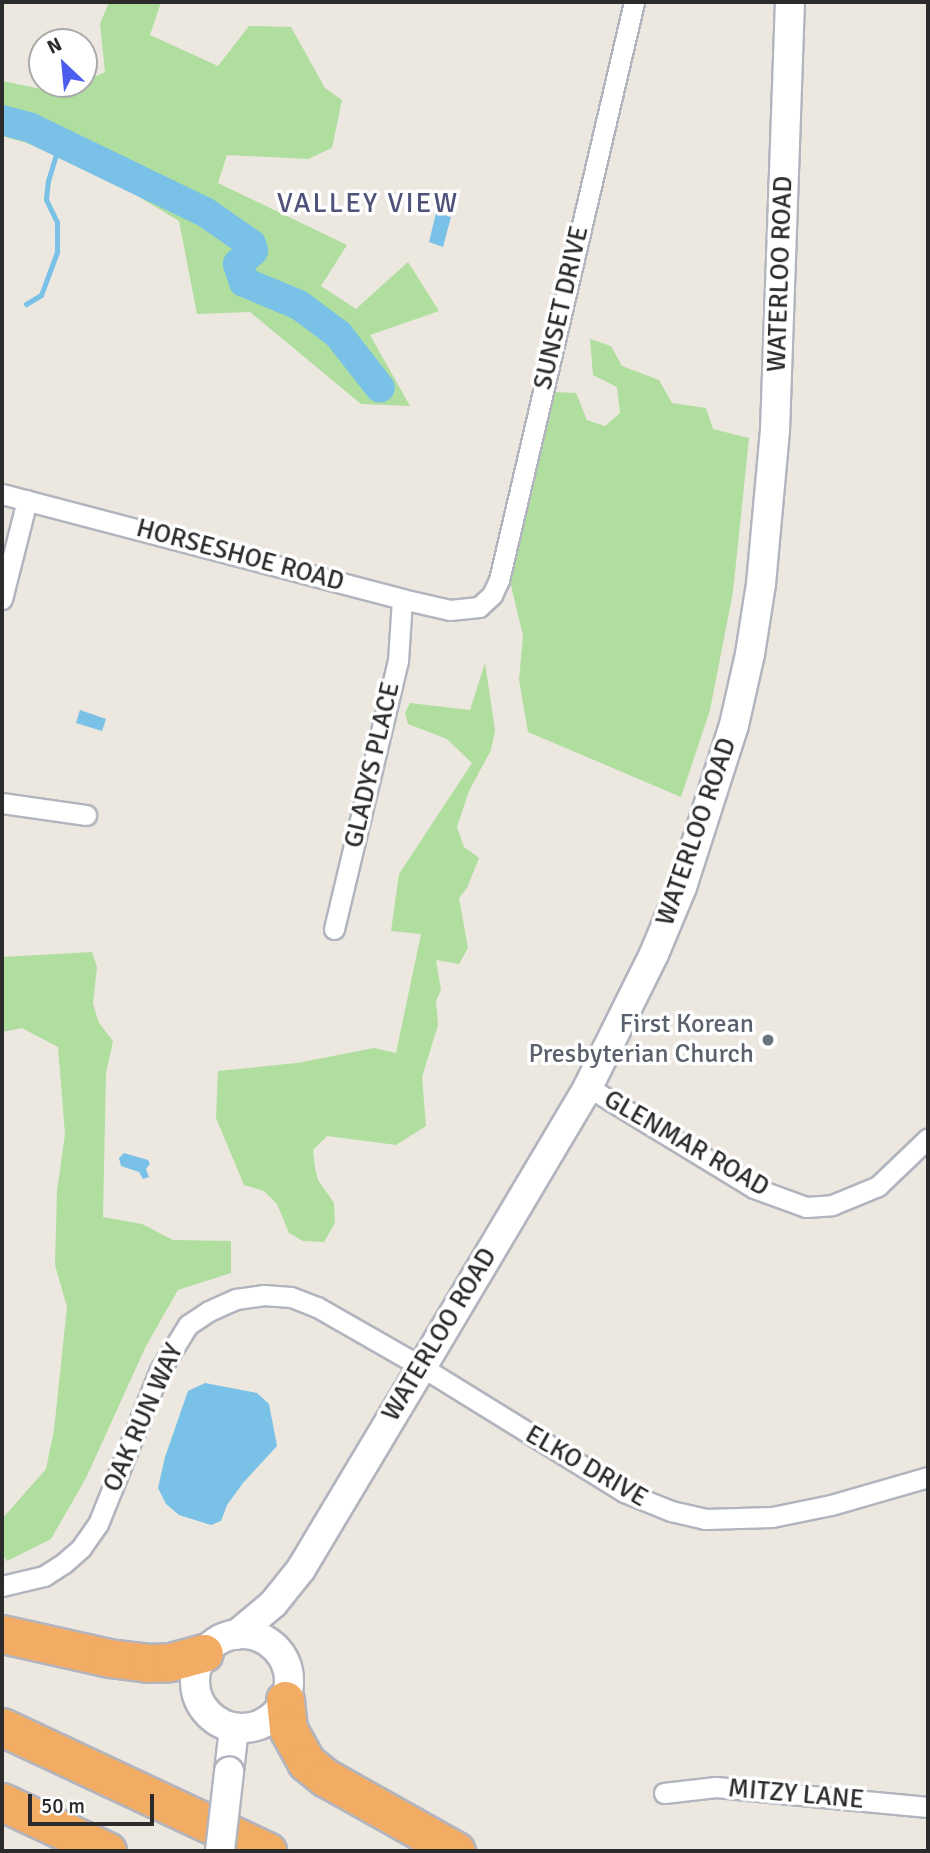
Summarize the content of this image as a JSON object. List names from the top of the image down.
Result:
{
  "streets": {
    "main road": ["WATERLOO ROAD"],
    "street": [
      "SUNSET DRIVE",
      "HORSESHOE ROAD",
      "GLADYS PLACE",
      "GLENMAR ROAD",
      "OAK RUN WAY",
      "ELKO DRIVE",
      "MITZY LANE"
    ]
  },
  "crossings": [
    ["WATERLOO ROAD", "GLENMAR ROAD"],
    ["WATERLOO ROAD", "OAK RUN WAY"],
    ["WATERLOO ROAD", "ELKO DRIVE"],
    ["SUNSET DRIVE", "HORSESHOE ROAD"],
    ["HORSESHOE ROAD", "GLADYS PLACE"],
    ["OAK RUN WAY", "ELKO DRIVE"]
  ],
  "districts": ["VALLEY VIEW"],
  "places": ["First Korean Presbyterian Church"],
  "scale_bar": "50 m",
  "north": "top left"
}
